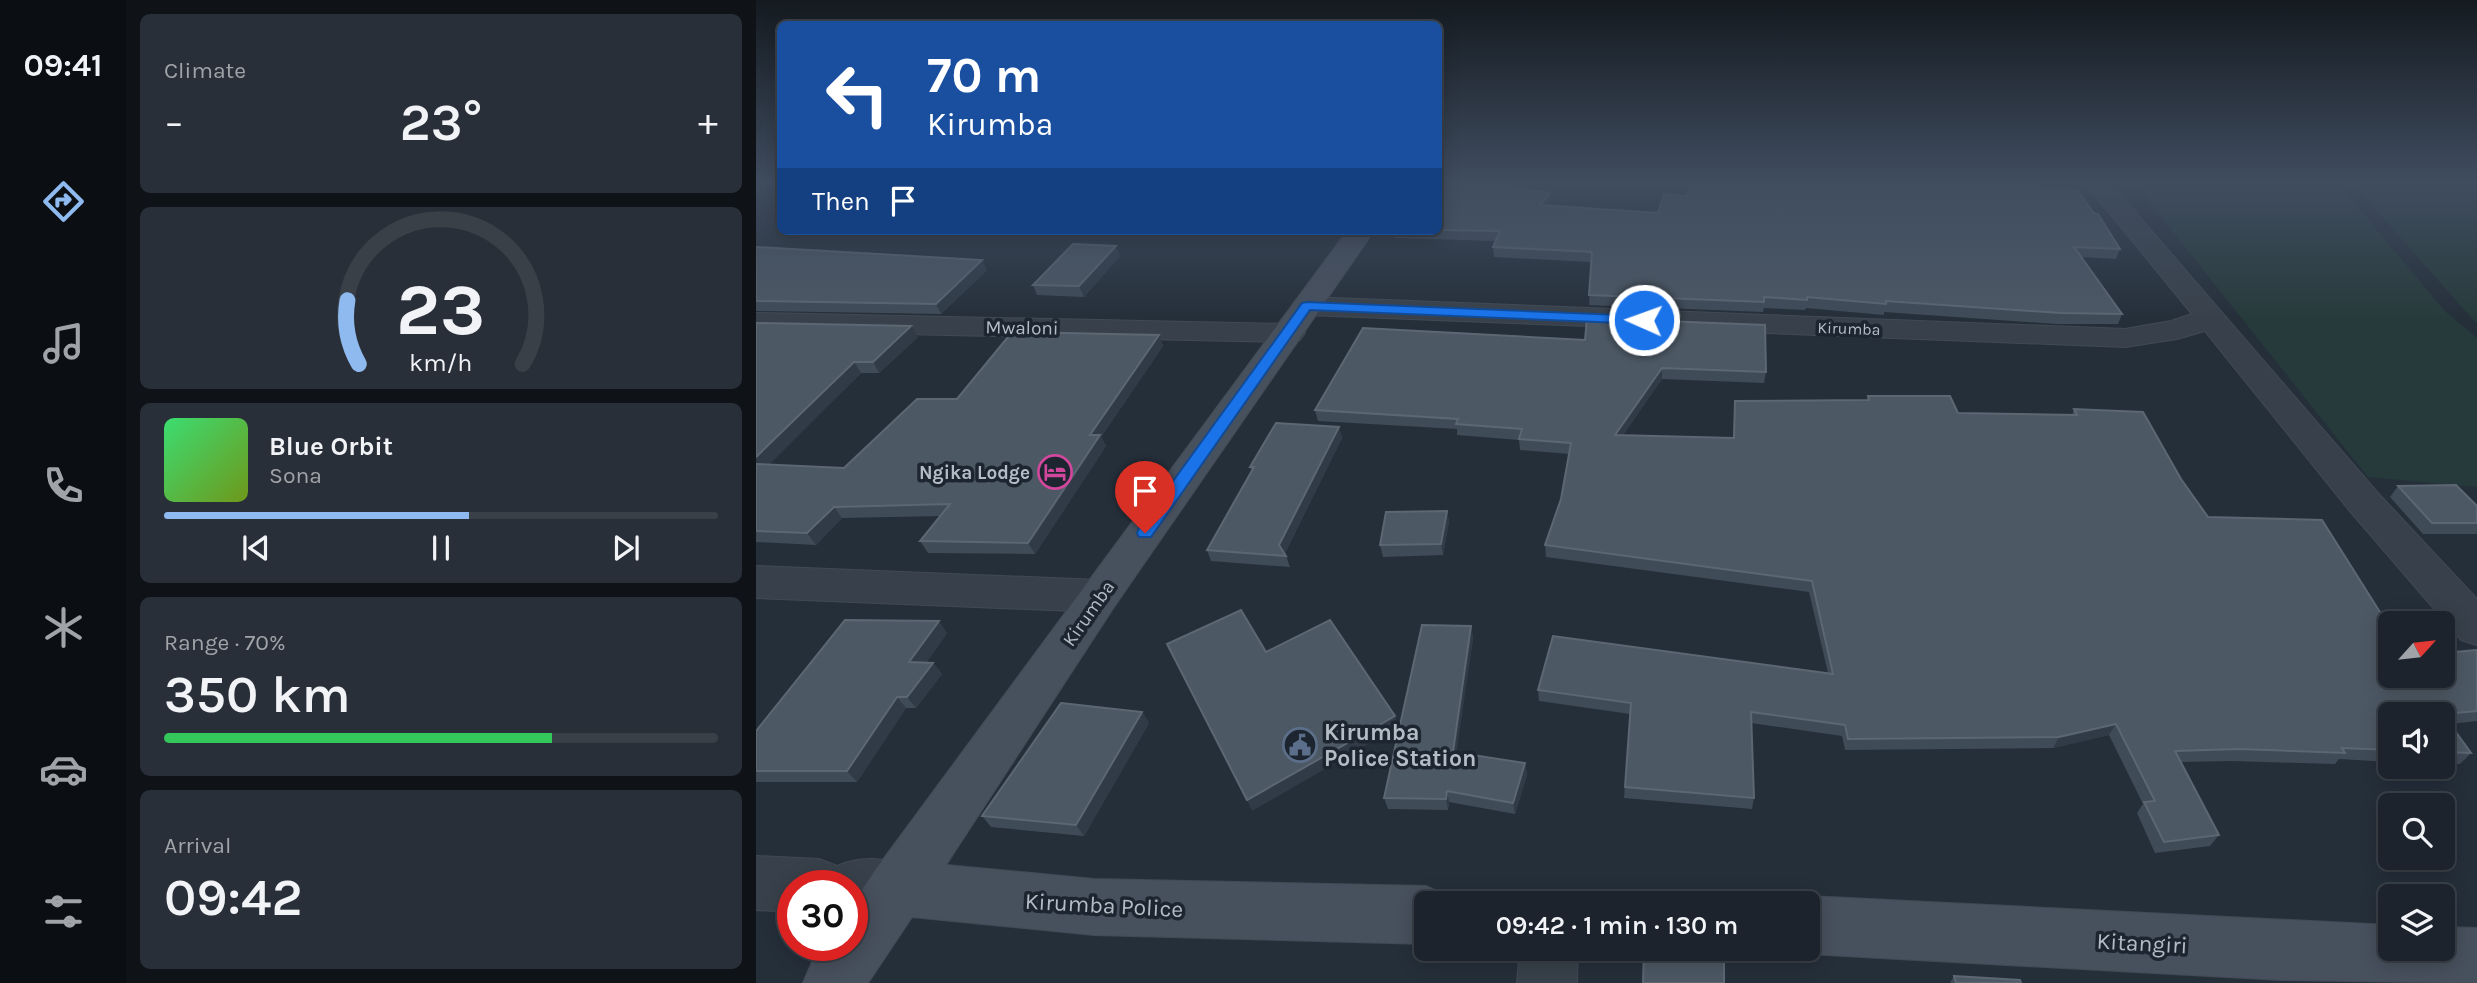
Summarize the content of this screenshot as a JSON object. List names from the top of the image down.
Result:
{
  "streets": {
    "street": [
      "Mwaloni",
      "Kirumba",
      "Kirumba Police",
      "Kitangiri"
    ]
  },
  "crossings": [
    ["Mwaloni", "Kirumba"],
    ["Kirumba", "Kirumba Police"]
  ],
  "places": {
    "hotel": ["Ngika Lodge"],
    "public building": ["Kirumba Police Station"]
  },
  "north": "top right",
  "page": {
    "tabs": "09:41",
    "tile": [
      "Climate",
      ["Range · 70%", "350 km"],
      ["Arrival", "09:42"]
    ],
    "turn": ["70 m", "Kirumba"],
    "heat": ["−", "23°", "+"],
    "then": "Then",
    "song": ["Blue Orbit", "Sona"],
    "limit": "30",
    "trip": "09:42 · 1 min · 130 m",
    "gauge": ["23", "km/h"]
  }
}
